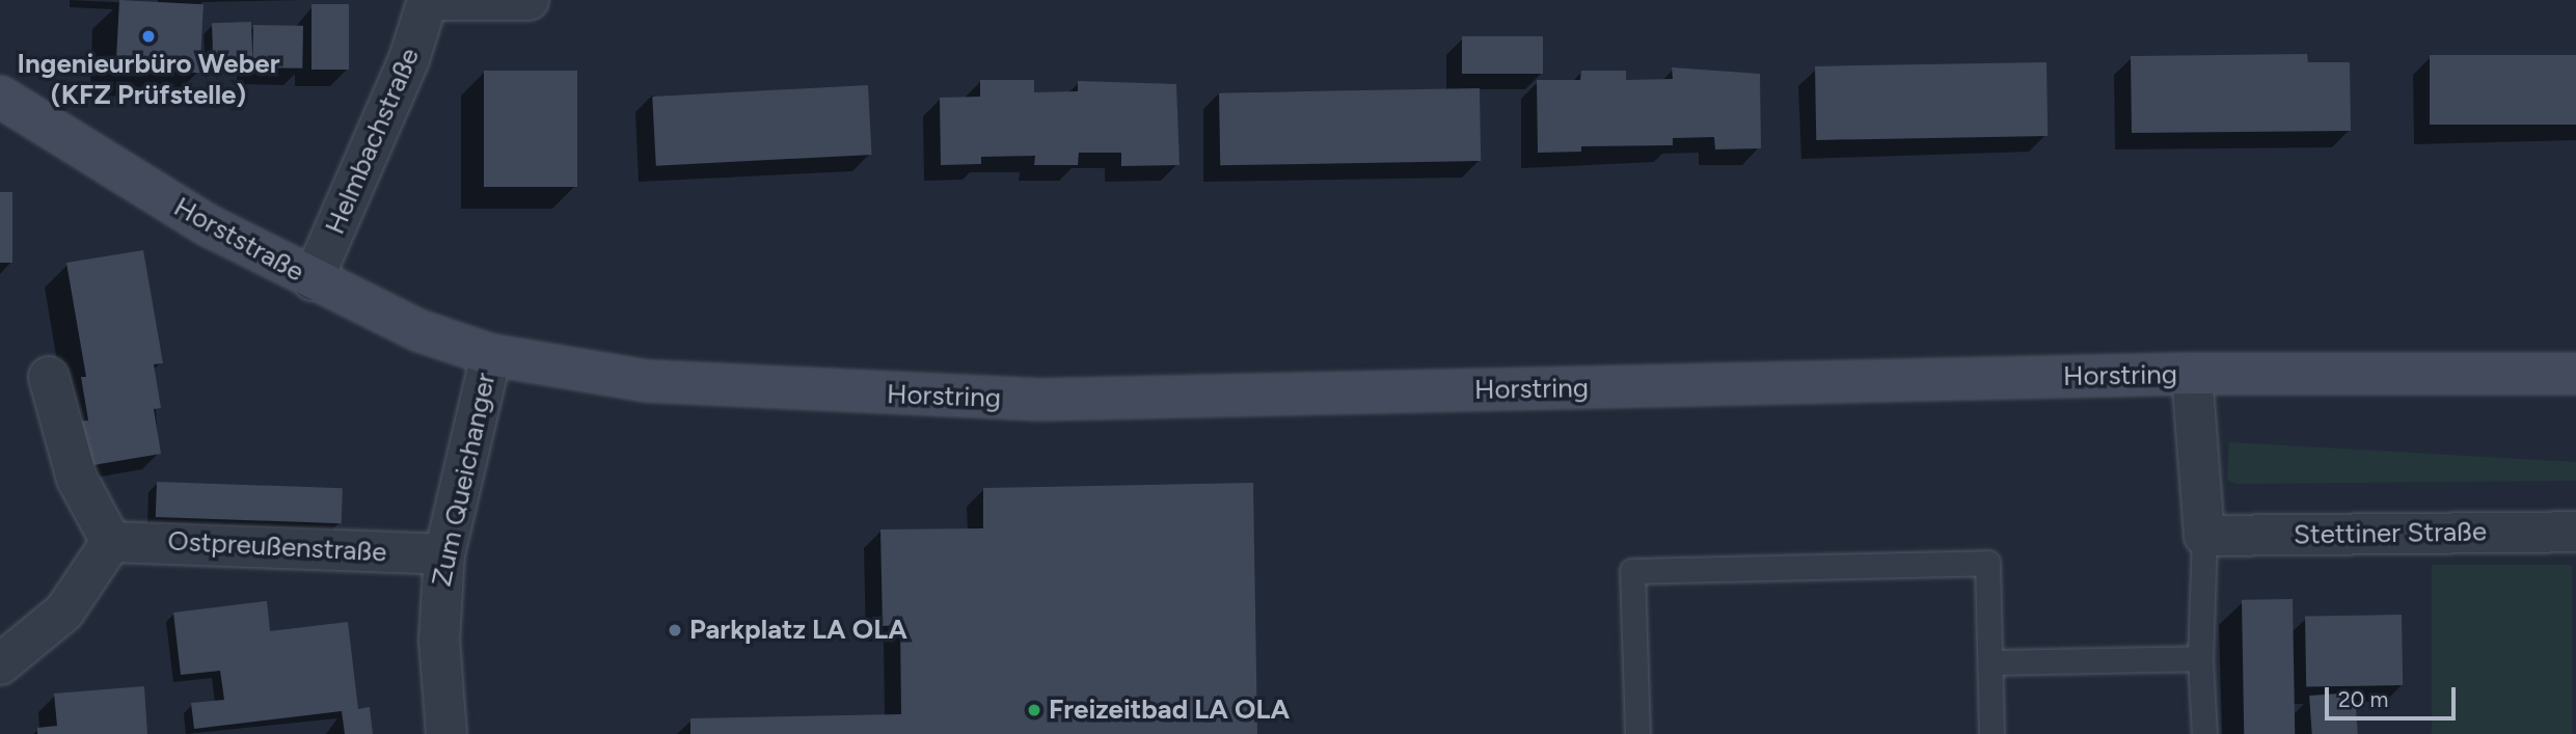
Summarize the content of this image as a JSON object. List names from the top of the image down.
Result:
{
  "streets": {
    "street": [
      "Helmbachstraße",
      "Horststraße",
      "Horstring",
      "Zum Queichanger",
      "Stettiner Straße",
      "Ostpreußenstraße"
    ]
  },
  "crossings": [
    ["Helmbachstraße", "Horststraße"],
    ["Horststraße", "Horstring"],
    ["Horststraße", "Zum Queichanger"],
    ["Horstring", "Zum Queichanger"],
    ["Zum Queichanger", "Ostpreußenstraße"]
  ],
  "places": ["Ingenieurbüro Weber (KFZ Prüfstelle)", "Parkplatz LA OLA", "Freizeitbad LA OLA"],
  "scale_bar": "20 m"
}
